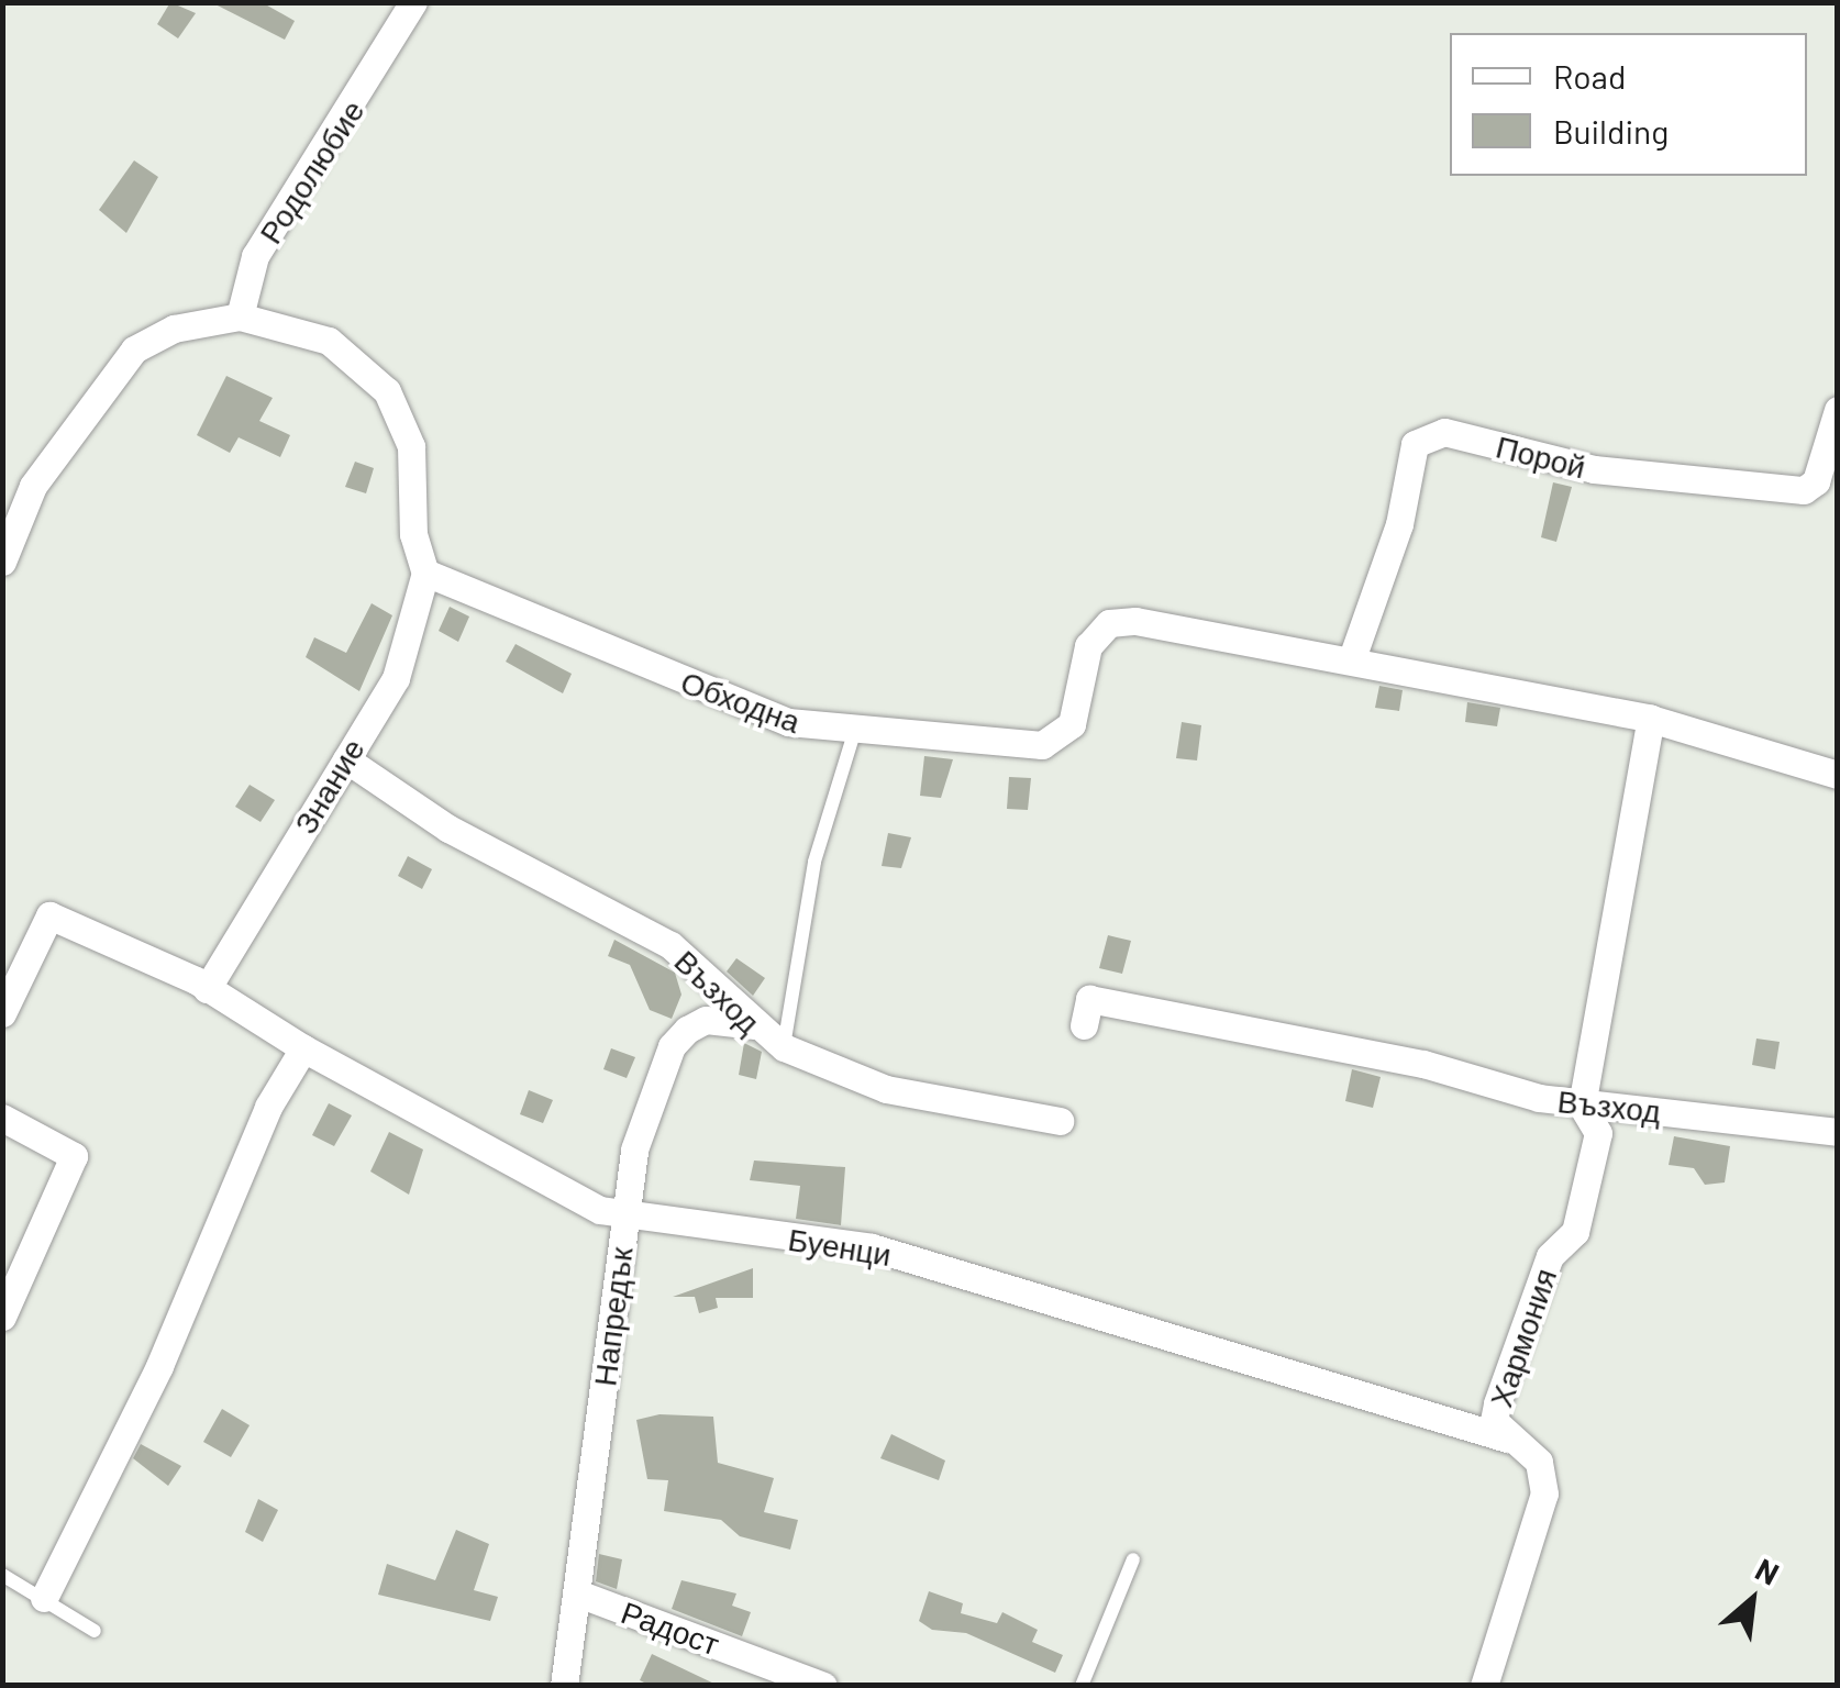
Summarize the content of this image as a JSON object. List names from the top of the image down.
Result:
{
  "streets": {
    "street": [
      "Родолюбие",
      "Порой",
      "Обходна",
      "Знание",
      "Възход",
      "Буенци",
      "Напредък",
      "Хармония",
      "Радост"
    ]
  },
  "crossings": [
    ["Порой", "Обходна"],
    ["Обходна", "Знание"],
    ["Знание", "Възход"],
    ["Знание", "Буенци"],
    ["Възход", "Напредък"],
    ["Възход", "Хармония"],
    ["Буенци", "Напредък"],
    ["Буенци", "Хармония"],
    ["Напредък", "Радост"]
  ],
  "legend": ["Road", "Building"],
  "north": "top right"
}
